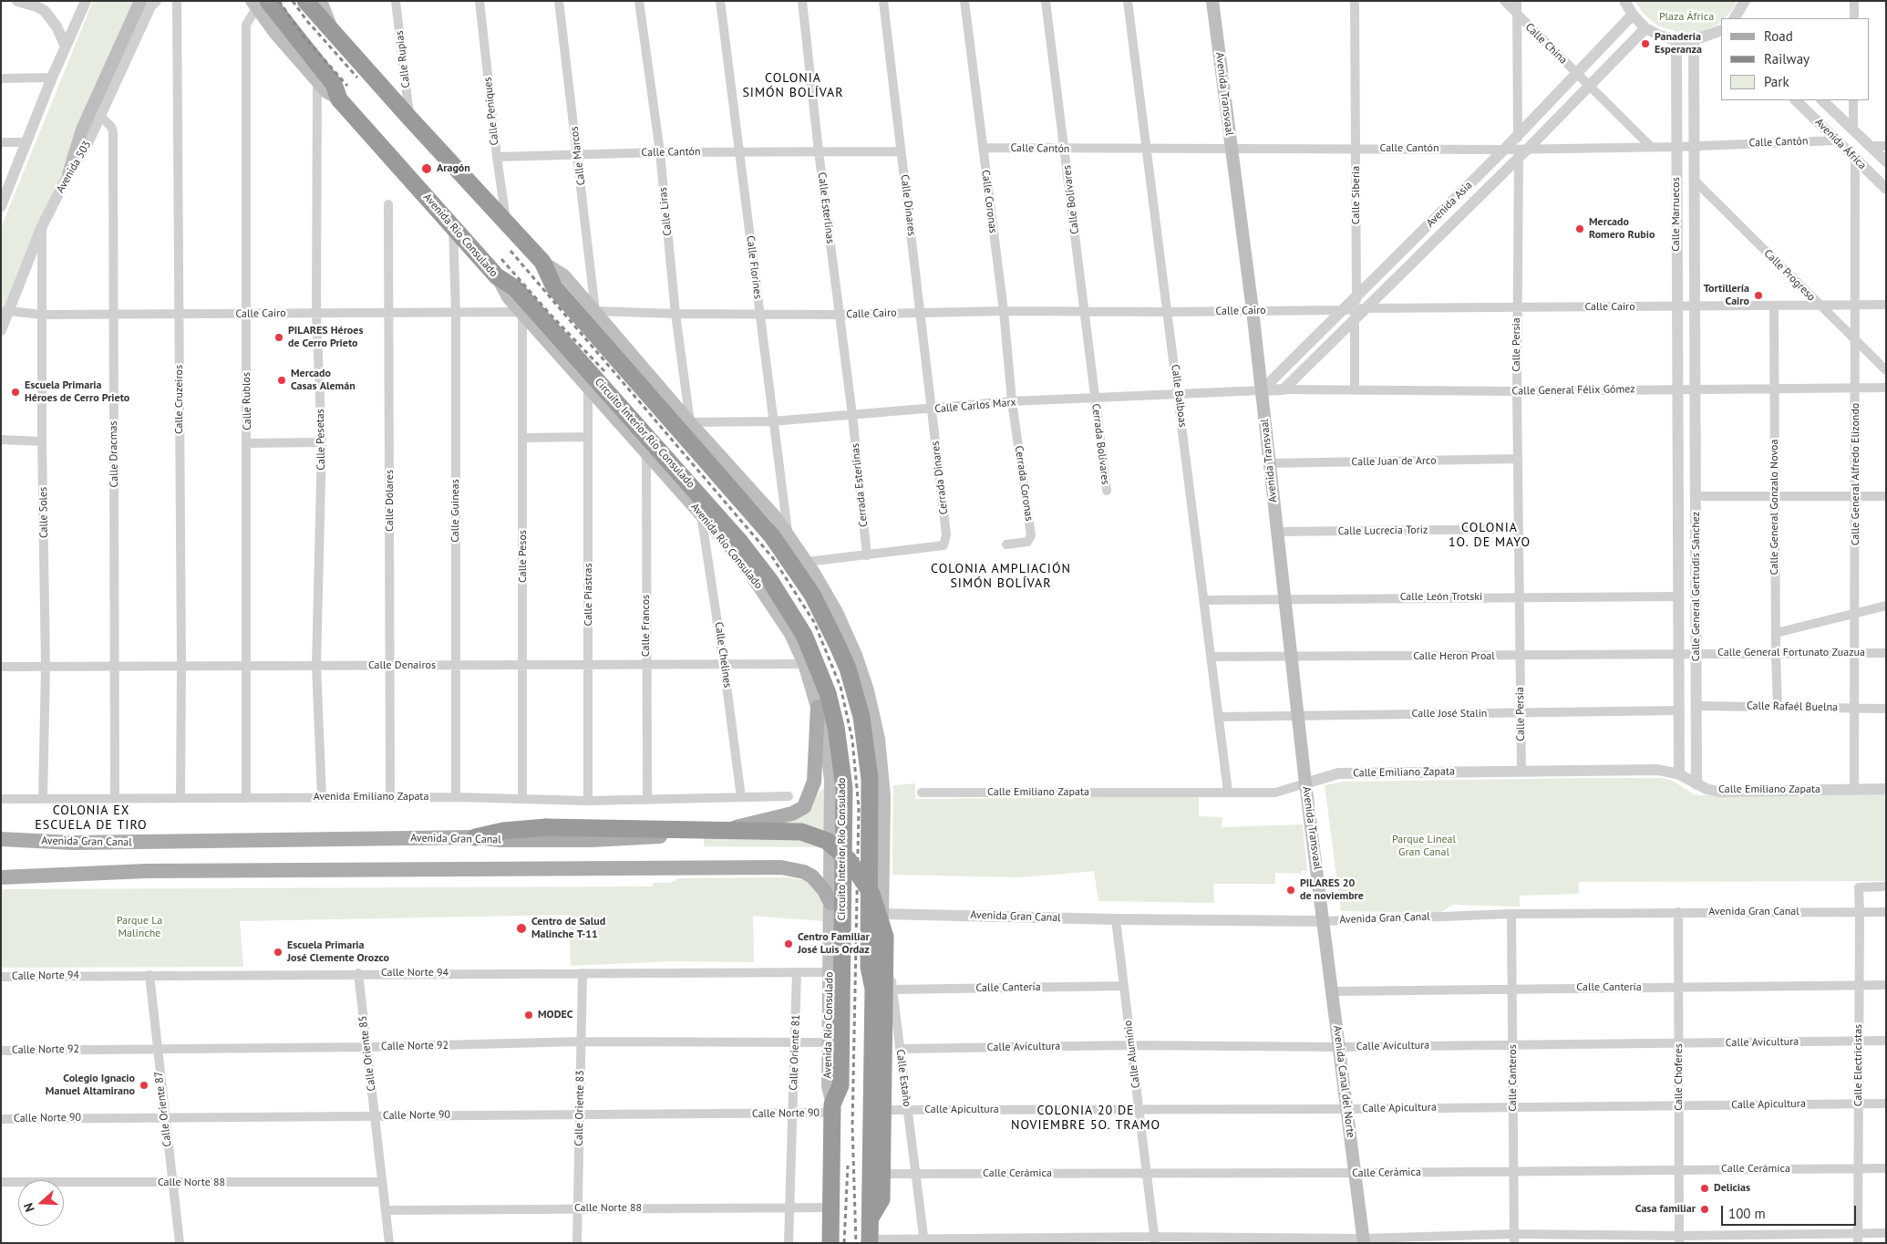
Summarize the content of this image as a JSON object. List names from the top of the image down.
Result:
{
  "streets": {
    "highway": ["Avenida Río Consulado", "Circuito Interior Río Consulado"],
    "main road": ["Avenida Transvaal", "Avenida Gran Canal", "Avenida Canal del Norte"],
    "street": [
      "Calle China",
      "Calle Rupias",
      "Calle Peniques",
      "Calle Cantón",
      "Avenida África",
      "Calle Marcos",
      "Avenida 503",
      "Calle Siberia",
      "Calle Bolívares",
      "Calle Coronas",
      "Avenida Asia",
      "Calle Dinares",
      "Calle Esterlinas",
      "Calle Liras",
      "Calle Marruecos",
      "Calle Florines",
      "Calle Progreso",
      "Calle Cairo",
      "Calle Persia",
      "Calle General Félix Gómez",
      "Calle Balboas",
      "Calle Cruzeiros",
      "Calle Rublos",
      "Calle Carlos Marx",
      "Calle Pesetas",
      "Cerrada Bolívares",
      "Calle Dracmas",
      "Calle Juan de Arco",
      "Calle General Alfredo Elizondo",
      "Cerrada Dinares",
      "Cerrada Coronas",
      "Cerrada Esterlinas",
      "Calle Dólares",
      "Calle General Gonzalo Novoa",
      "Calle Guineas",
      "Calle Soles",
      "Calle Lucrecia Toriz",
      "Calle Pesos",
      "Calle General Gertrudis Sánchez",
      "Calle Piastras",
      "Calle León Trotski",
      "Calle Francos",
      "Calle General Fortunato Zuazua",
      "Calle Chelines",
      "Calle Heron Proal",
      "Calle Denairos",
      "Calle Rafaél Buelna",
      "Calle José Stalin",
      "Calle Emiliano Zapata",
      "Avenida Emiliano Zapata",
      "Calle Norte 94",
      "Calle Cantería",
      "Calle Avicultura",
      "Calle Norte 92",
      "Calle Oriente 81",
      "Calle Oriente 85",
      "Calle Aluminio",
      "Calle Electricistas",
      "Calle Choferes",
      "Calle Estaño",
      "Calle Canteros",
      "Calle Apicultura",
      "Calle Oriente 83",
      "Calle Oriente 87",
      "Calle Norte 90",
      "Calle Cerámica",
      "Calle Norte 88"
    ]
  },
  "crossings": [
    ["Calle China", "Avenida Asia"],
    ["Calle China", "Calle Persia"],
    ["Avenida Transvaal", "Calle Cantón"],
    ["Avenida Transvaal", "Avenida Asia"],
    ["Avenida Transvaal", "Calle Cairo"],
    ["Avenida Transvaal", "Calle General Félix Gómez"],
    ["Avenida Transvaal", "Calle Carlos Marx"],
    ["Avenida Transvaal", "Calle Juan de Arco"],
    ["Avenida Transvaal", "Calle Lucrecia Toriz"],
    ["Avenida Transvaal", "Calle León Trotski"],
    ["Avenida Transvaal", "Calle Heron Proal"],
    ["Avenida Transvaal", "Calle José Stalin"],
    ["Avenida Transvaal", "Calle Emiliano Zapata"],
    ["Avenida Transvaal", "Avenida Gran Canal"],
    ["Avenida Transvaal", "Avenida Canal del Norte"],
    ["Calle Peniques", "Calle Cantón"],
    ["Calle Cantón", "Avenida África"],
    ["Calle Cantón", "Calle Marcos"],
    ["Calle Cantón", "Calle Siberia"],
    ["Calle Cantón", "Calle Bolívares"],
    ["Calle Cantón", "Calle Coronas"],
    ["Calle Cantón", "Avenida Asia"],
    ["Calle Cantón", "Calle Dinares"],
    ["Calle Cantón", "Calle Esterlinas"],
    ["Calle Cantón", "Calle Liras"],
    ["Calle Cantón", "Calle Marruecos"],
    ["Calle Cantón", "Calle Florines"],
    ["Calle Cantón", "Calle Persia"],
    ["Calle Cantón", "Calle Balboas"],
    ["Avenida África", "Calle General Alfredo Elizondo"],
    ["Calle Marcos", "Calle Cairo"],
    ["Avenida 503", "Calle Cairo"],
    ["Avenida 503", "Calle Dracmas"],
    ["Avenida 503", "Calle Soles"],
    ["Calle Siberia", "Avenida Asia"],
    ["Calle Bolívares", "Calle Cairo"],
    ["Calle Bolívares", "Calle Carlos Marx"],
    ["Calle Bolívares", "Cerrada Bolívares"],
    ["Calle Coronas", "Calle Cairo"],
    ["Calle Coronas", "Calle Carlos Marx"],
    ["Calle Coronas", "Cerrada Coronas"],
    ["Avenida Asia", "Calle Cairo"],
    ["Avenida Asia", "Calle Persia"],
    ["Avenida Asia", "Calle General Félix Gómez"],
    ["Avenida Asia", "Calle Carlos Marx"],
    ["Calle Dinares", "Calle Cairo"],
    ["Calle Dinares", "Calle Carlos Marx"],
    ["Calle Dinares", "Cerrada Dinares"],
    ["Calle Esterlinas", "Calle Cairo"],
    ["Calle Esterlinas", "Calle Carlos Marx"],
    ["Calle Esterlinas", "Cerrada Esterlinas"],
    ["Calle Liras", "Calle Cairo"],
    ["Calle Liras", "Calle Carlos Marx"],
    ["Calle Marruecos", "Calle Progreso"],
    ["Calle Marruecos", "Calle Cairo"],
    ["Calle Marruecos", "Calle General Félix Gómez"],
    ["Calle Marruecos", "Calle General Gertrudis Sánchez"],
    ["Avenida Río Consulado", "Calle Cairo"],
    ["Avenida Río Consulado", "Calle Rublos"],
    ["Avenida Río Consulado", "Circuito Interior Río Consulado"],
    ["Avenida Río Consulado", "Calle Pesetas"],
    ["Avenida Río Consulado", "Calle Guineas"],
    ["Avenida Río Consulado", "Calle Pesos"],
    ["Avenida Río Consulado", "Calle Piastras"],
    ["Avenida Río Consulado", "Calle Francos"],
    ["Avenida Río Consulado", "Calle Chelines"],
    ["Avenida Río Consulado", "Calle Denairos"],
    ["Avenida Río Consulado", "Avenida Gran Canal"],
    ["Avenida Río Consulado", "Calle Norte 94"],
    ["Avenida Río Consulado", "Calle Norte 92"],
    ["Avenida Río Consulado", "Calle Norte 90"],
    ["Avenida Río Consulado", "Calle Norte 88"],
    ["Calle Florines", "Calle Cairo"],
    ["Calle Florines", "Calle Carlos Marx"],
    ["Calle Progreso", "Calle Cairo"],
    ["Calle Progreso", "Calle General Alfredo Elizondo"],
    ["Calle Cairo", "Calle Persia"],
    ["Calle Cairo", "Calle Balboas"],
    ["Calle Cairo", "Calle Cruzeiros"],
    ["Calle Cairo", "Calle Rublos"],
    ["Calle Cairo", "Calle Pesetas"],
    ["Calle Cairo", "Calle Dracmas"],
    ["Calle Cairo", "Calle General Alfredo Elizondo"],
    ["Calle Cairo", "Calle Dólares"],
    ["Calle Cairo", "Calle General Gonzalo Novoa"],
    ["Calle Cairo", "Calle Guineas"],
    ["Calle Cairo", "Calle Soles"],
    ["Calle Cairo", "Calle Pesos"],
    ["Calle Persia", "Calle General Félix Gómez"],
    ["Calle Persia", "Calle Juan de Arco"],
    ["Calle Persia", "Calle Lucrecia Toriz"],
    ["Calle Persia", "Calle León Trotski"],
    ["Calle Persia", "Calle Heron Proal"],
    ["Calle Persia", "Calle José Stalin"],
    ["Calle Persia", "Calle Emiliano Zapata"],
    ["Calle General Félix Gómez", "Calle Carlos Marx"],
    ["Calle General Félix Gómez", "Calle General Alfredo Elizondo"],
    ["Calle General Félix Gómez", "Calle General Gonzalo Novoa"],
    ["Calle General Félix Gómez", "Calle General Gertrudis Sánchez"],
    ["Calle Balboas", "Calle Carlos Marx"],
    ["Calle Balboas", "Calle León Trotski"],
    ["Calle Balboas", "Calle Heron Proal"],
    ["Calle Balboas", "Calle José Stalin"],
    ["Calle Balboas", "Calle Emiliano Zapata"],
    ["Calle Cruzeiros", "Calle Denairos"],
    ["Calle Cruzeiros", "Avenida Emiliano Zapata"],
    ["Calle Rublos", "Calle Denairos"],
    ["Calle Rublos", "Avenida Emiliano Zapata"],
    ["Calle Carlos Marx", "Cerrada Bolívares"],
    ["Calle Carlos Marx", "Cerrada Dinares"],
    ["Calle Carlos Marx", "Cerrada Coronas"],
    ["Calle Carlos Marx", "Cerrada Esterlinas"],
    ["Circuito Interior Río Consulado", "Calle Norte 90"],
    ["Calle Pesetas", "Calle Denairos"],
    ["Calle Pesetas", "Avenida Emiliano Zapata"],
    ["Calle Dracmas", "Calle Denairos"],
    ["Calle Dracmas", "Avenida Emiliano Zapata"],
    ["Calle General Alfredo Elizondo", "Calle General Fortunato Zuazua"],
    ["Calle General Alfredo Elizondo", "Calle Rafaél Buelna"],
    ["Calle General Alfredo Elizondo", "Calle Emiliano Zapata"],
    ["Cerrada Dinares", "Cerrada Esterlinas"],
    ["Calle Dólares", "Calle Denairos"],
    ["Calle Dólares", "Avenida Emiliano Zapata"],
    ["Calle General Gonzalo Novoa", "Calle General Fortunato Zuazua"],
    ["Calle General Gonzalo Novoa", "Calle Rafaél Buelna"],
    ["Calle Guineas", "Calle Denairos"],
    ["Calle Guineas", "Avenida Emiliano Zapata"],
    ["Calle Soles", "Calle Denairos"],
    ["Calle Soles", "Avenida Emiliano Zapata"],
    ["Calle Pesos", "Calle Denairos"],
    ["Calle Pesos", "Avenida Emiliano Zapata"],
    ["Calle General Gertrudis Sánchez", "Calle León Trotski"],
    ["Calle General Gertrudis Sánchez", "Calle General Fortunato Zuazua"],
    ["Calle General Gertrudis Sánchez", "Calle Heron Proal"],
    ["Calle General Gertrudis Sánchez", "Calle Rafaél Buelna"],
    ["Calle General Gertrudis Sánchez", "Calle José Stalin"],
    ["Calle General Gertrudis Sánchez", "Calle Emiliano Zapata"],
    ["Calle Piastras", "Calle Denairos"],
    ["Calle Piastras", "Avenida Emiliano Zapata"],
    ["Calle Francos", "Calle Denairos"],
    ["Calle Francos", "Avenida Emiliano Zapata"],
    ["Calle General Fortunato Zuazua", "Calle Heron Proal"],
    ["Calle Chelines", "Calle Denairos"],
    ["Calle Chelines", "Avenida Emiliano Zapata"],
    ["Avenida Gran Canal", "Calle Aluminio"],
    ["Avenida Gran Canal", "Calle Electricistas"],
    ["Avenida Gran Canal", "Calle Choferes"],
    ["Avenida Gran Canal", "Calle Estaño"],
    ["Avenida Gran Canal", "Calle Canteros"],
    ["Avenida Gran Canal", "Avenida Canal del Norte"],
    ["Calle Norte 94", "Calle Oriente 81"],
    ["Calle Norte 94", "Calle Oriente 85"],
    ["Calle Norte 94", "Calle Oriente 83"],
    ["Calle Norte 94", "Calle Oriente 87"],
    ["Calle Cantería", "Calle Aluminio"],
    ["Calle Cantería", "Calle Electricistas"],
    ["Calle Cantería", "Calle Choferes"],
    ["Calle Cantería", "Calle Estaño"],
    ["Calle Cantería", "Calle Canteros"],
    ["Calle Cantería", "Avenida Canal del Norte"],
    ["Calle Avicultura", "Calle Aluminio"],
    ["Calle Avicultura", "Calle Electricistas"],
    ["Calle Avicultura", "Calle Choferes"],
    ["Calle Avicultura", "Calle Estaño"],
    ["Calle Avicultura", "Calle Canteros"],
    ["Calle Avicultura", "Avenida Canal del Norte"],
    ["Calle Norte 92", "Calle Oriente 81"],
    ["Calle Norte 92", "Calle Oriente 85"],
    ["Calle Norte 92", "Calle Oriente 83"],
    ["Calle Norte 92", "Calle Oriente 87"],
    ["Calle Oriente 81", "Calle Norte 90"],
    ["Calle Oriente 81", "Calle Norte 88"],
    ["Calle Oriente 85", "Calle Norte 90"],
    ["Calle Oriente 85", "Calle Norte 88"],
    ["Calle Aluminio", "Calle Apicultura"],
    ["Calle Aluminio", "Calle Cerámica"],
    ["Calle Electricistas", "Calle Apicultura"],
    ["Calle Electricistas", "Calle Cerámica"],
    ["Calle Choferes", "Calle Apicultura"],
    ["Calle Choferes", "Calle Cerámica"],
    ["Calle Estaño", "Calle Apicultura"],
    ["Calle Estaño", "Calle Cerámica"],
    ["Calle Canteros", "Calle Apicultura"],
    ["Calle Canteros", "Calle Cerámica"],
    ["Avenida Canal del Norte", "Calle Apicultura"],
    ["Avenida Canal del Norte", "Calle Cerámica"],
    ["Calle Oriente 83", "Calle Norte 90"],
    ["Calle Oriente 83", "Calle Norte 88"],
    ["Calle Oriente 87", "Calle Norte 90"],
    ["Calle Oriente 87", "Calle Norte 88"]
  ],
  "districts": [
    "COLONIA SIMÓN BOLÍVAR",
    "COLONIA 1O. DE MAYO",
    "COLONIA AMPLIACIÓN SIMÓN BOLÍVAR",
    "COLONIA EX ESCUELA DE TIRO",
    "COLONIA 20 DE NOVIEMBRE 5O. TRAMO"
  ],
  "parks": ["Plaza África", "Parque Lineal Gran Canal", "Parque La Malinche"],
  "places": [
    "Panaderia Esperanza",
    "Aragón",
    "Mercado Romero Rubio",
    "Tortillería Cairo",
    "PILARES Héroes de Cerro Prieto",
    "Mercado Casas Alemán",
    "Escuela Primaria Héroes de Cerro Prieto",
    "PILARES 20 de noviembre",
    "Centro de Salud Malinche T-11",
    "Centro Familiar José Luis Ordaz",
    "Escuela Primaria José Clemente Orozco",
    "MODEC",
    "Colegio Ignacio Manuel Altamirano",
    "Delicias",
    "Casa familiar"
  ],
  "legend": ["Road", "Railway", "Park"],
  "scale_bar": "100 m",
  "north": "left"
}
